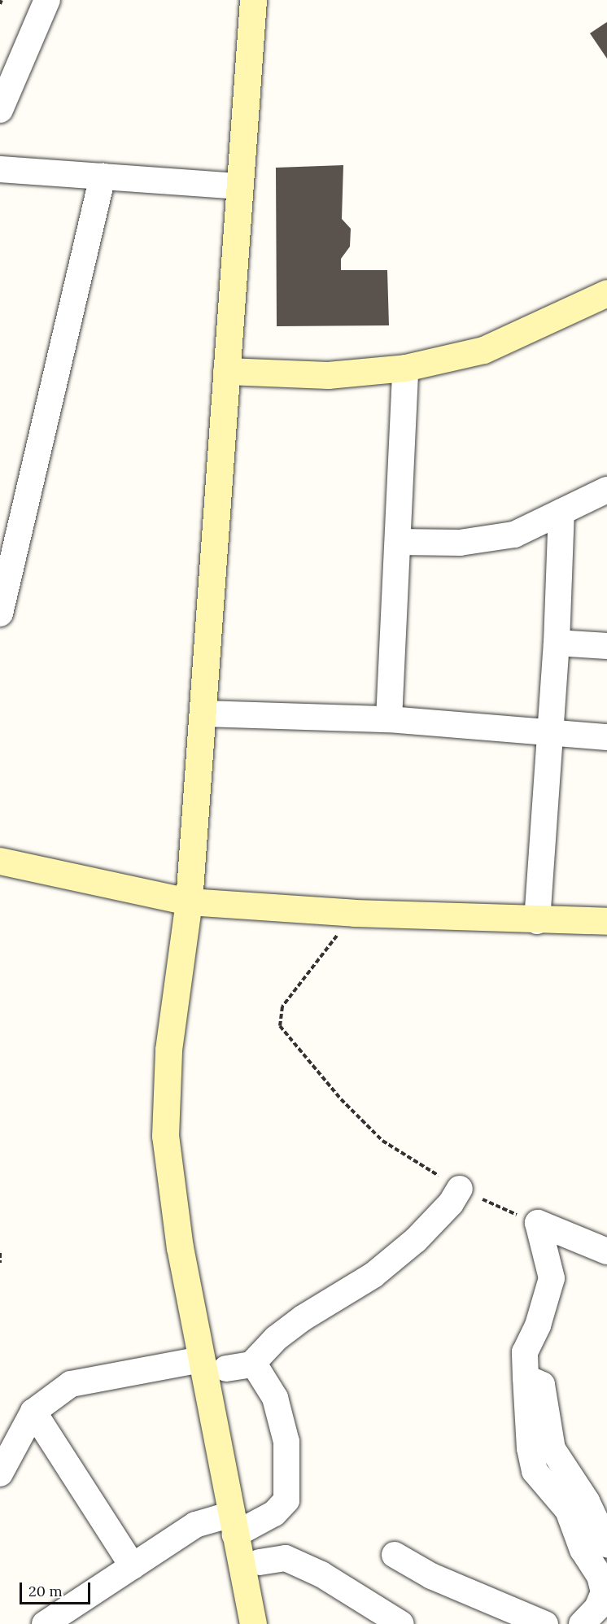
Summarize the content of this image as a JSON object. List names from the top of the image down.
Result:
{
  "scale_bar": "20 m"
}
